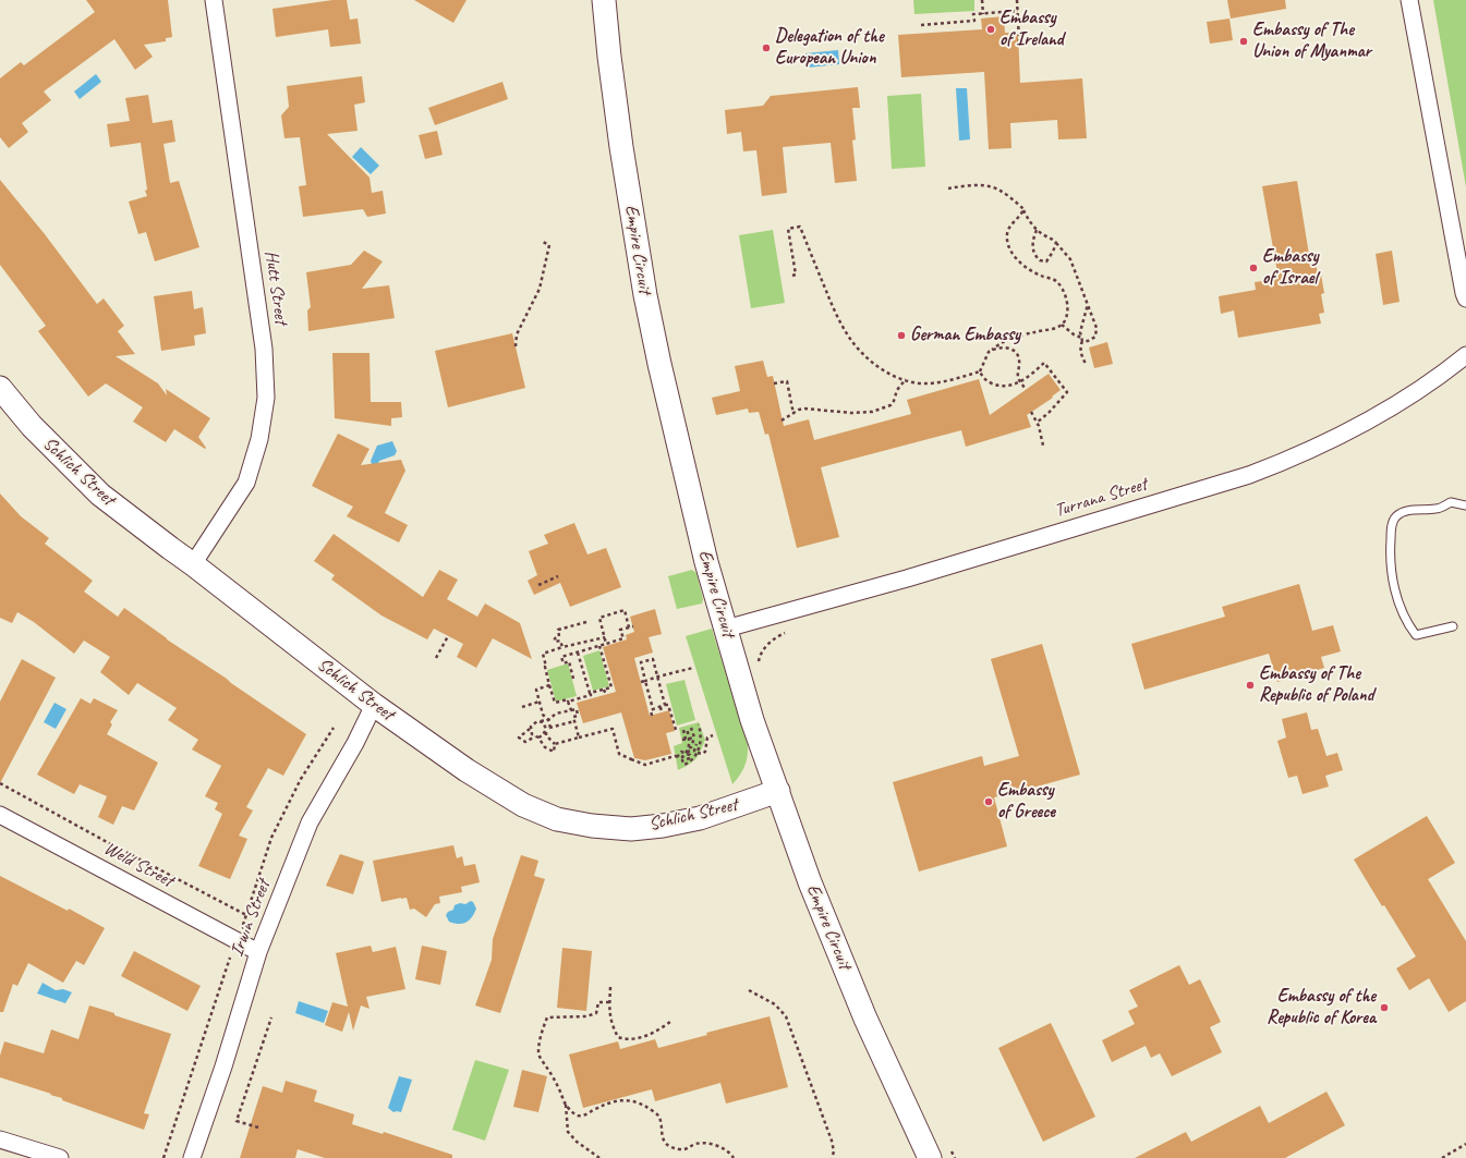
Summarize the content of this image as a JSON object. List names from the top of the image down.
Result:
{
  "streets": {
    "street": [
      "Empire Circuit",
      "Hutt Street",
      "Schlich Street",
      "Turrana Street",
      "Weld Street",
      "Irwin Street"
    ]
  },
  "crossings": [
    ["Empire Circuit", "Schlich Street"],
    ["Empire Circuit", "Turrana Street"],
    ["Hutt Street", "Schlich Street"],
    ["Schlich Street", "Irwin Street"],
    ["Weld Street", "Irwin Street"]
  ],
  "places": [
    "Embassy of Ireland",
    "Embassy of The Union of Myanmar",
    "Delegation of the European Union",
    "Embassy of Israel",
    "German Embassy",
    "Embassy of The Republic of Poland",
    "Embassy of Greece",
    "Embassy of the Republic of Korea"
  ]
}
